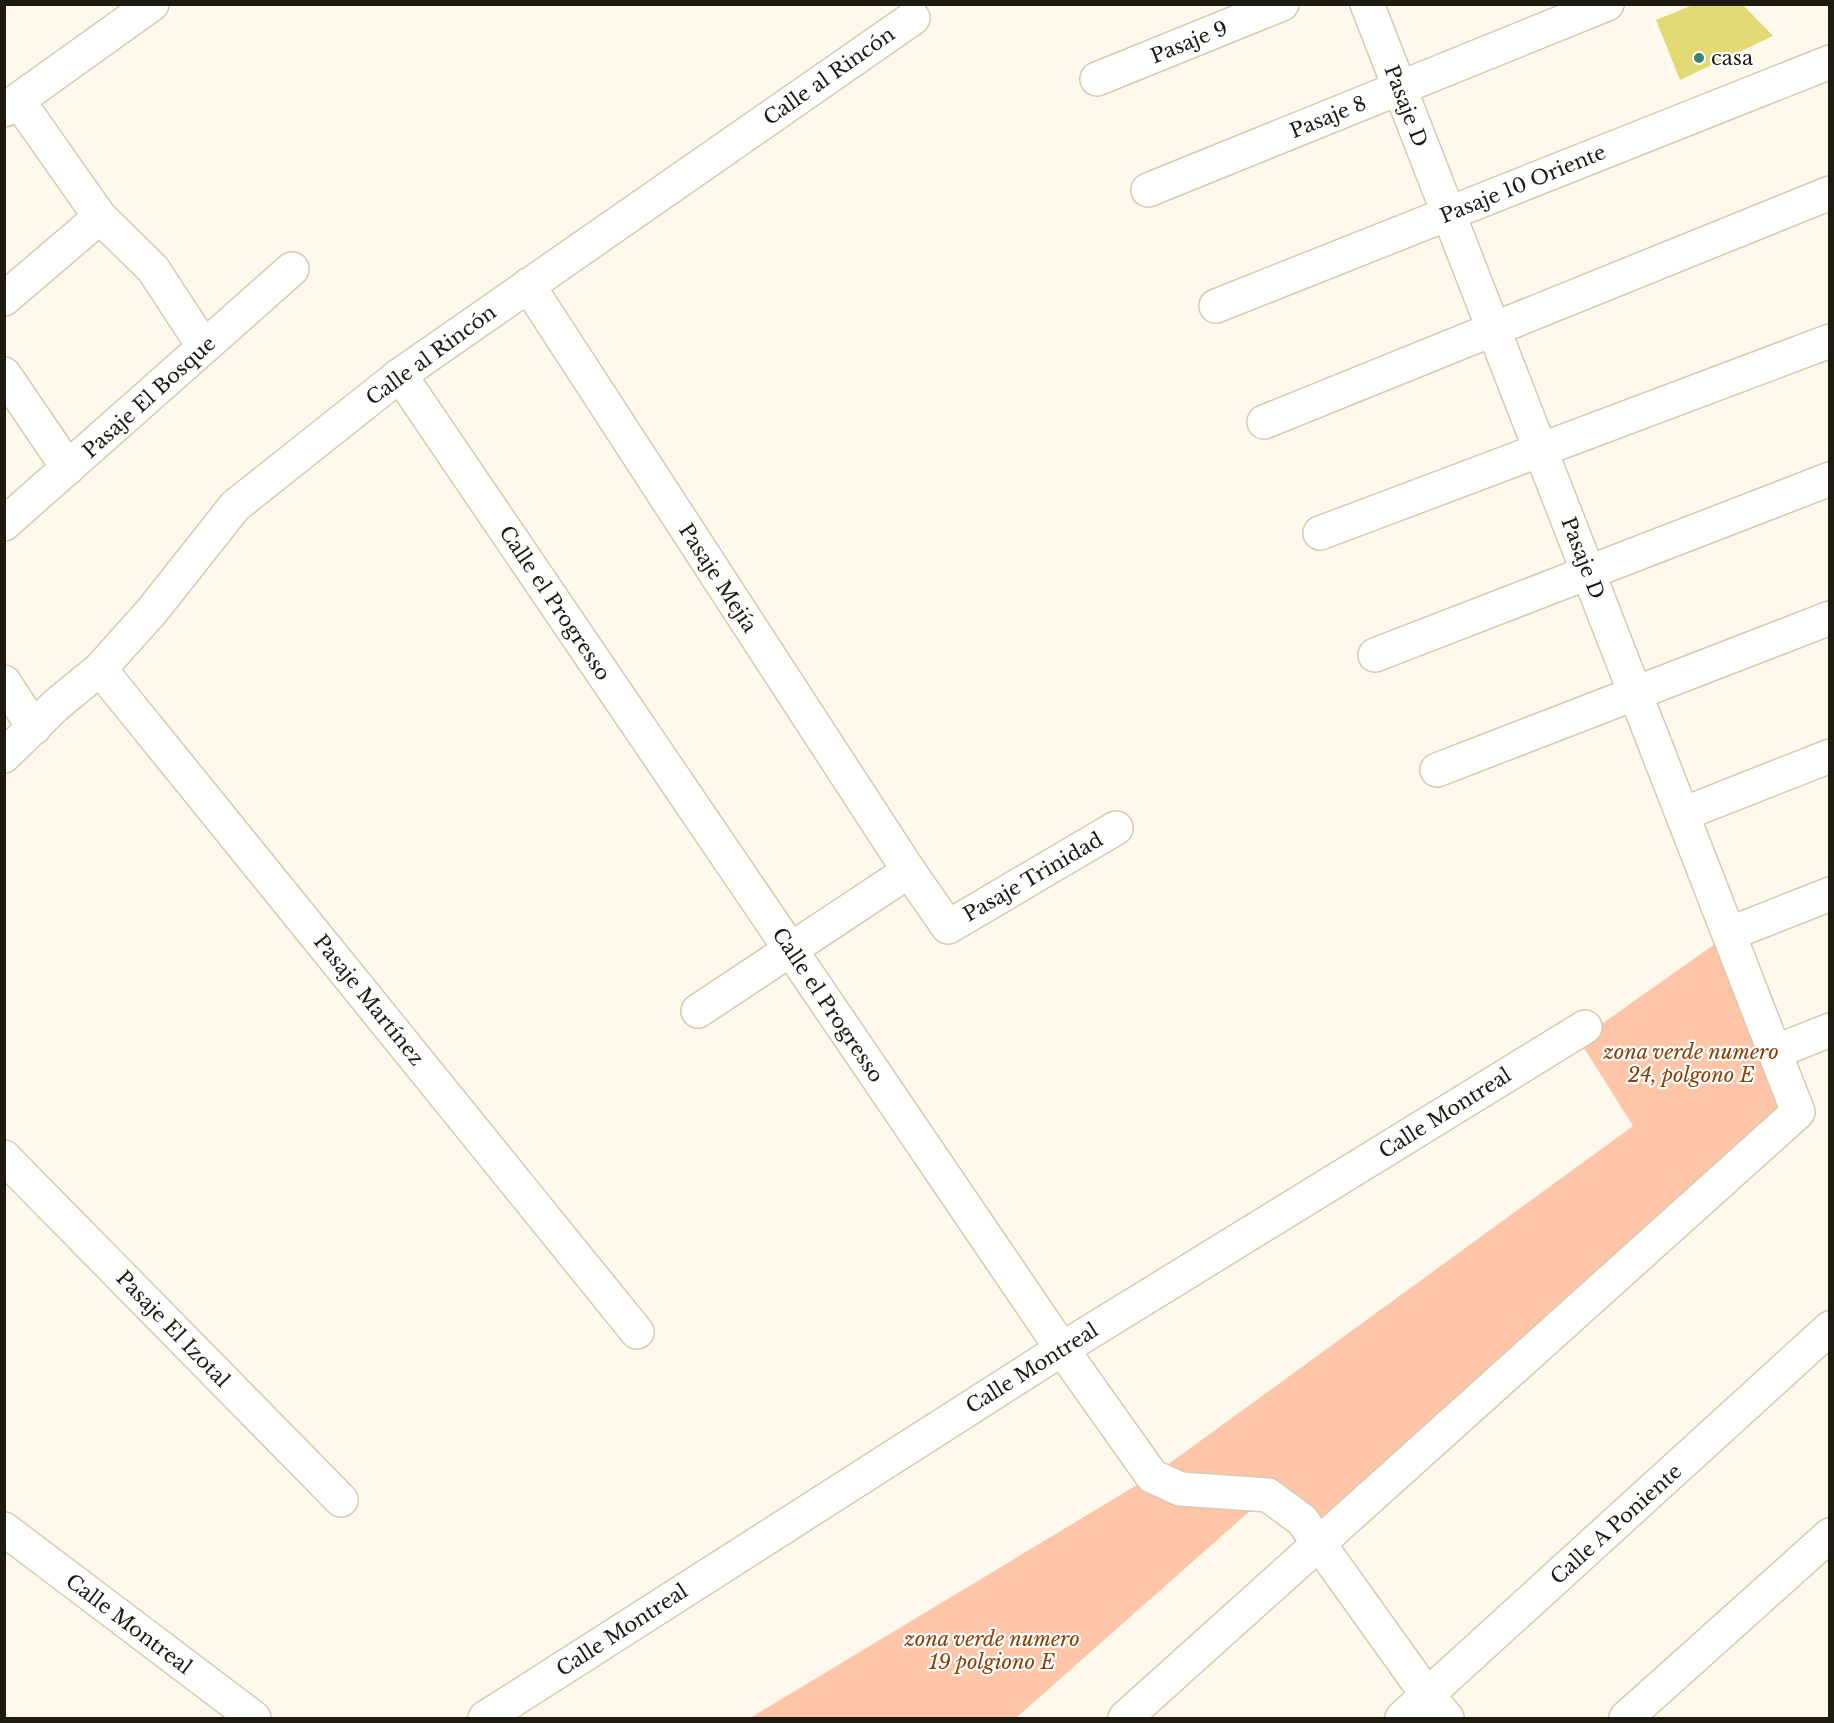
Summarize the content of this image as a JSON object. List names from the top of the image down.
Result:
{
  "streets": {
    "street": [
      "Pasaje 9",
      "Calle al Rincón",
      "Pasaje D",
      "Pasaje 8",
      "Pasaje 10 Oriente",
      "Pasaje El Bosque",
      "Pasaje Mejía",
      "Calle el Progresso",
      "Pasaje Trinidad",
      "Pasaje Martínez",
      "Calle Montreal",
      "Pasaje El Izotal",
      "Calle A Poniente"
    ]
  },
  "crossings": [
    ["Calle al Rincón", "Pasaje Mejía"],
    ["Calle al Rincón", "Calle el Progresso"],
    ["Calle al Rincón", "Pasaje Martínez"],
    ["Pasaje D", "Pasaje 8"],
    ["Pasaje D", "Pasaje 10 Oriente"],
    ["Pasaje D", "Calle el Progresso"],
    ["Pasaje Mejía", "Pasaje Trinidad"],
    ["Calle el Progresso", "Calle Montreal"],
    ["Calle el Progresso", "Calle A Poniente"]
  ],
  "parks": ["zona verde numero 24, polgono E", "zona verde numero 19 polgiono E"],
  "places": ["casa"]
}
